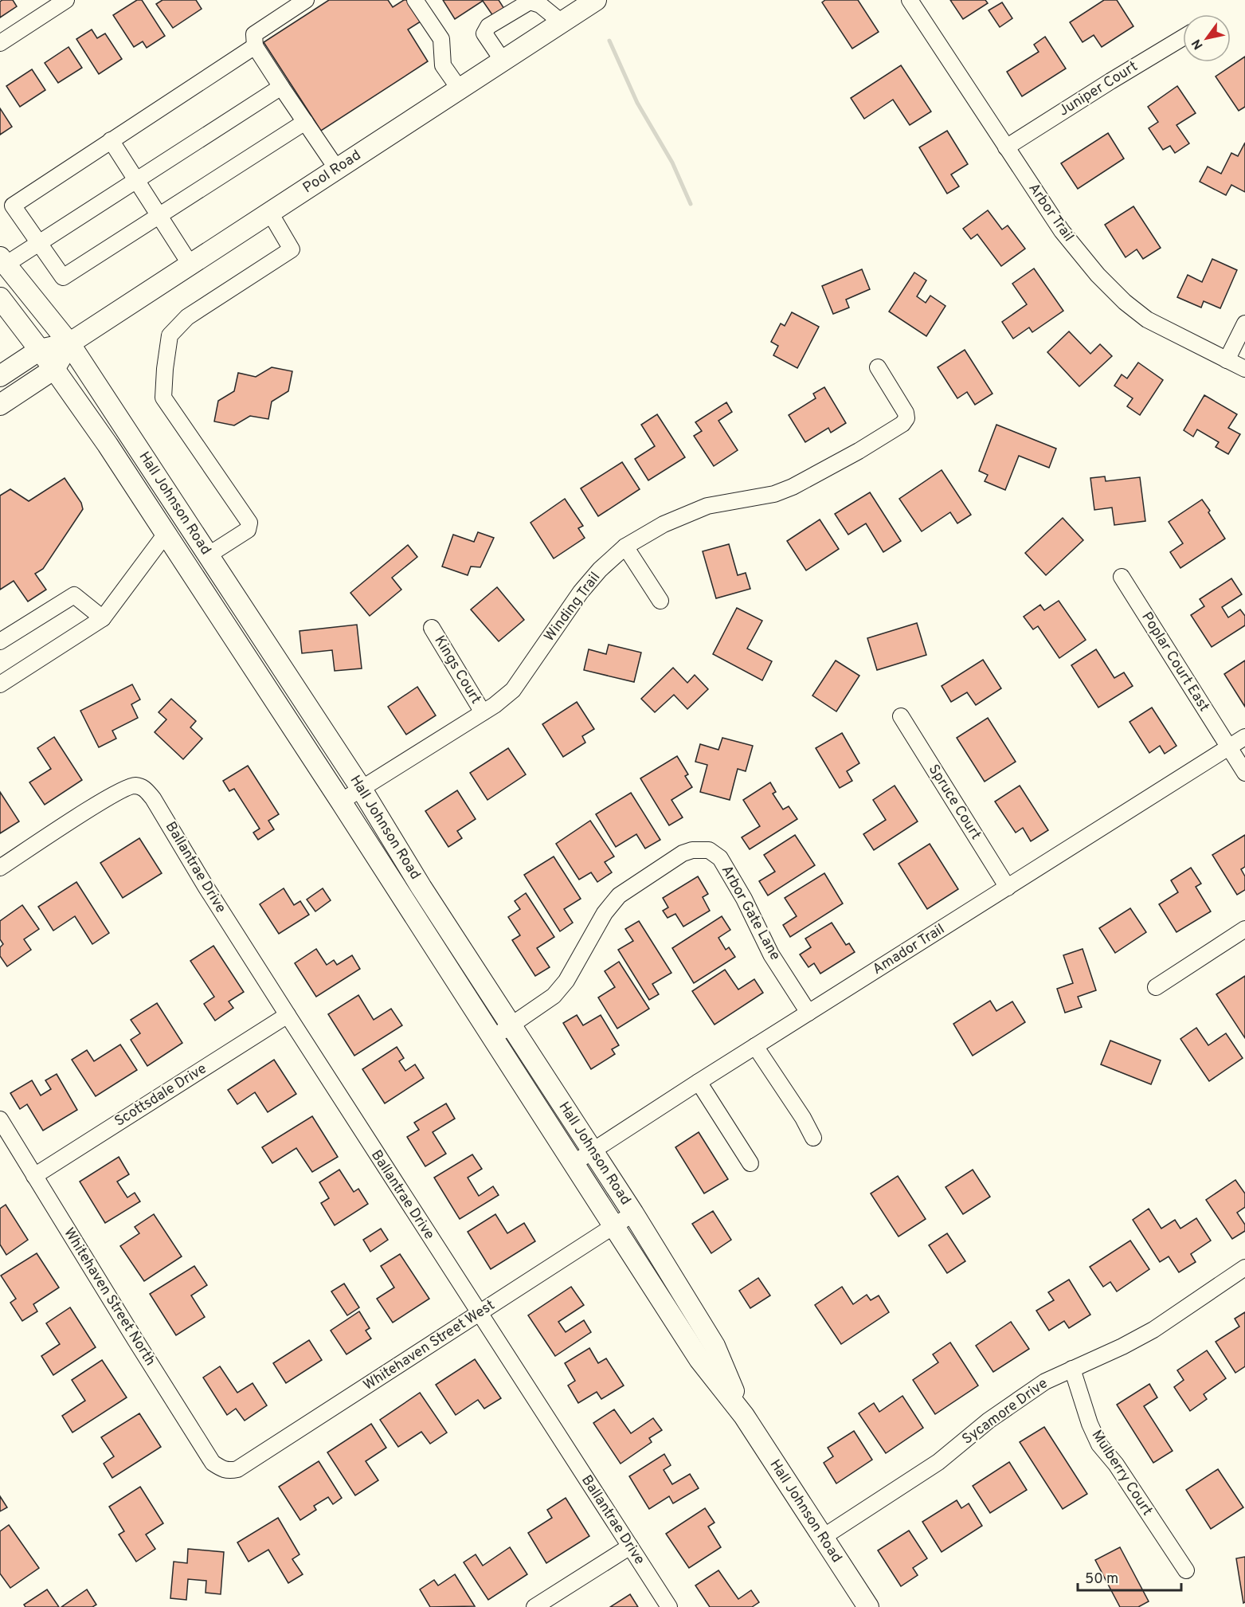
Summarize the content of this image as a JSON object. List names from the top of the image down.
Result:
{
  "streets": {
    "main road": ["Pool Road", "Hall Johnson Road"],
    "street": [
      "Juniper Court",
      "Arbor Trail",
      "Winding Trail",
      "Poplar Court East",
      "Kings Court",
      "Spruce Court",
      "Ballantrae Drive",
      "Arbor Gate Lane",
      "Amador Trail",
      "Scottsdale Drive",
      "Whitehaven Street North",
      "Whitehaven Street West",
      "Sycamore Drive",
      "Mulberry Court"
    ]
  },
  "crossings": [
    ["Juniper Court", "Arbor Trail"],
    ["Pool Road", "Hall Johnson Road"],
    ["Hall Johnson Road", "Winding Trail"],
    ["Hall Johnson Road", "Arbor Gate Lane"],
    ["Hall Johnson Road", "Amador Trail"],
    ["Hall Johnson Road", "Whitehaven Street West"],
    ["Hall Johnson Road", "Sycamore Drive"],
    ["Winding Trail", "Kings Court"],
    ["Poplar Court East", "Amador Trail"],
    ["Spruce Court", "Amador Trail"],
    ["Ballantrae Drive", "Scottsdale Drive"],
    ["Ballantrae Drive", "Whitehaven Street West"],
    ["Arbor Gate Lane", "Amador Trail"],
    ["Scottsdale Drive", "Whitehaven Street North"],
    ["Whitehaven Street North", "Whitehaven Street West"],
    ["Sycamore Drive", "Mulberry Court"]
  ],
  "scale_bar": "50 m",
  "north": "bottom left"
}
